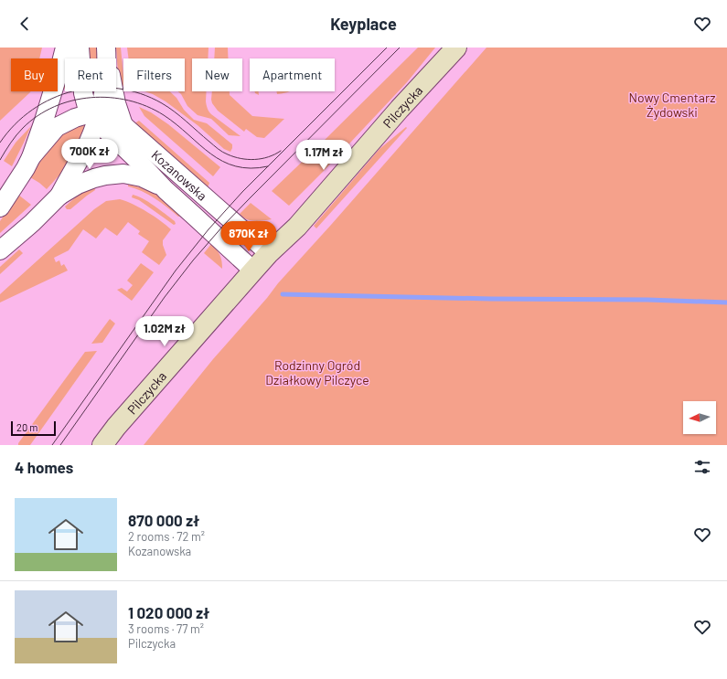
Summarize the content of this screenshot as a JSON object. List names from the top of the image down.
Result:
{
  "streets": {
    "street": ["Pilczycka", "Kozanowska"]
  },
  "crossings": [
    ["Pilczycka", "Kozanowska"]
  ],
  "parks": ["Nowy Cmentarz Żydowski", "Rodzinny Ogród Działkowy Pilczyce"],
  "scale_bar": "20 m",
  "north": "left",
  "page": {
    "header": "Keyplace",
    "chip": [
      "Buy",
      "Rent",
      "Filters",
      "New",
      "Apartment"
    ],
    "price": [
      "700K zł",
      "1.17M zł",
      "870K zł",
      "1.02M zł"
    ],
    "scale": "20 m",
    "heading": "4 homes",
    "list": [
      {
        "name": "870 000 zł",
        "note": "2 rooms · 72 m² · Kozanowska"
      },
      {
        "name": "1 020 000 zł",
        "note": "3 rooms · 77 m² · Pilczycka"
      }
    ]
  }
}
